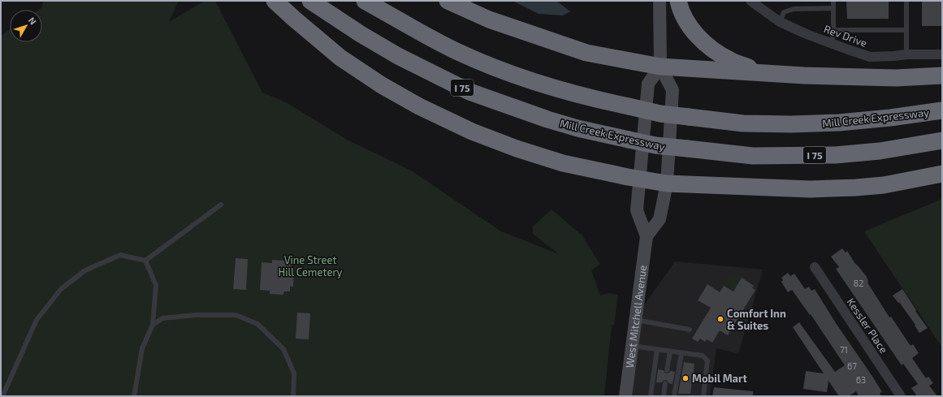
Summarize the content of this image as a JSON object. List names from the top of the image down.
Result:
{
  "streets": {
    "highway": ["I 75", "Mill Creek Expressway"],
    "main road": ["West Mitchell Avenue"],
    "street": ["Rev Drive", "Kessler Place"]
  },
  "parks": ["Vine Street Hill Cemetery"],
  "places": ["Comfort Inn & Suites", "Mobil Mart"],
  "house_numbers": [
    "82",
    "71",
    "67",
    "63"
  ],
  "north": "top right"
}
